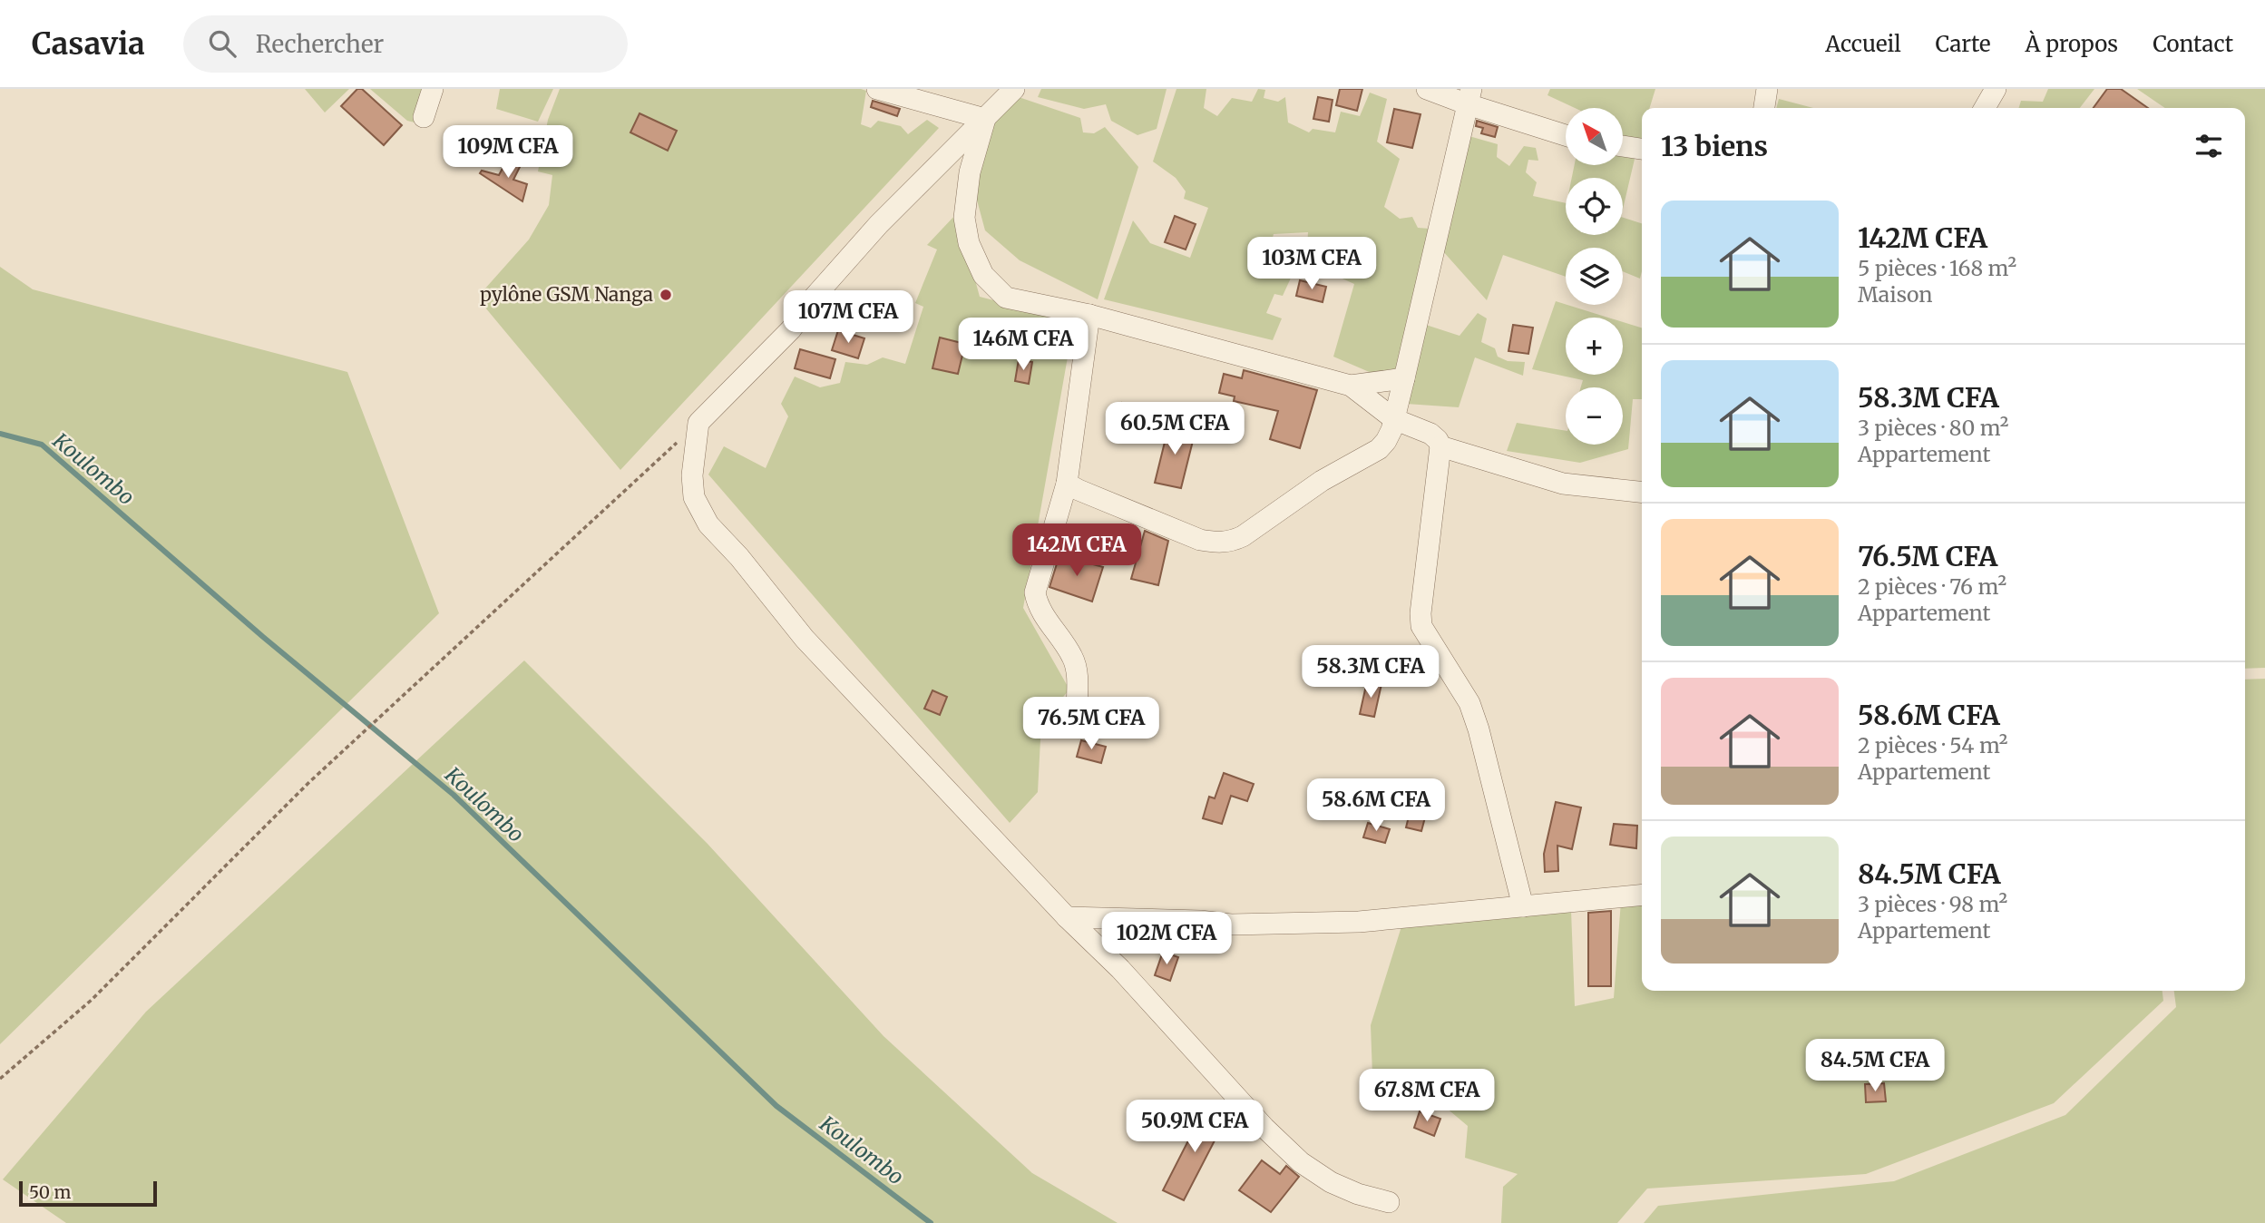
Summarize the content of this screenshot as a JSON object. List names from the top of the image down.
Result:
{
  "water": ["Koulombo"],
  "places": ["pylône GSM Nanga"],
  "scale_bar": "50 m",
  "north": "top left",
  "page": {
    "header": "Casavia",
    "search": "Rechercher",
    "nav": [
      "Accueil",
      "Carte",
      "À propos",
      "Contact"
    ],
    "map_buttons": ["+", "−"],
    "heading": "13 biens",
    "price": [
      "109M CFA",
      "103M CFA",
      "107M CFA",
      "146M CFA",
      "60.5M CFA",
      "142M CFA",
      "58.3M CFA",
      "76.5M CFA",
      "58.6M CFA",
      "102M CFA",
      "84.5M CFA",
      "67.8M CFA",
      "50.9M CFA"
    ],
    "list": [
      {
        "name": "142M CFA",
        "note": "5 pièces · 168 m² · Maison"
      },
      {
        "name": "58.3M CFA",
        "note": "3 pièces · 80 m² · Appartement"
      },
      {
        "name": "76.5M CFA",
        "note": "2 pièces · 76 m² · Appartement"
      },
      {
        "name": "58.6M CFA",
        "note": "2 pièces · 54 m² · Appartement"
      },
      {
        "name": "84.5M CFA",
        "note": "3 pièces · 98 m² · Appartement"
      }
    ],
    "scale": "50 m"
  }
}
